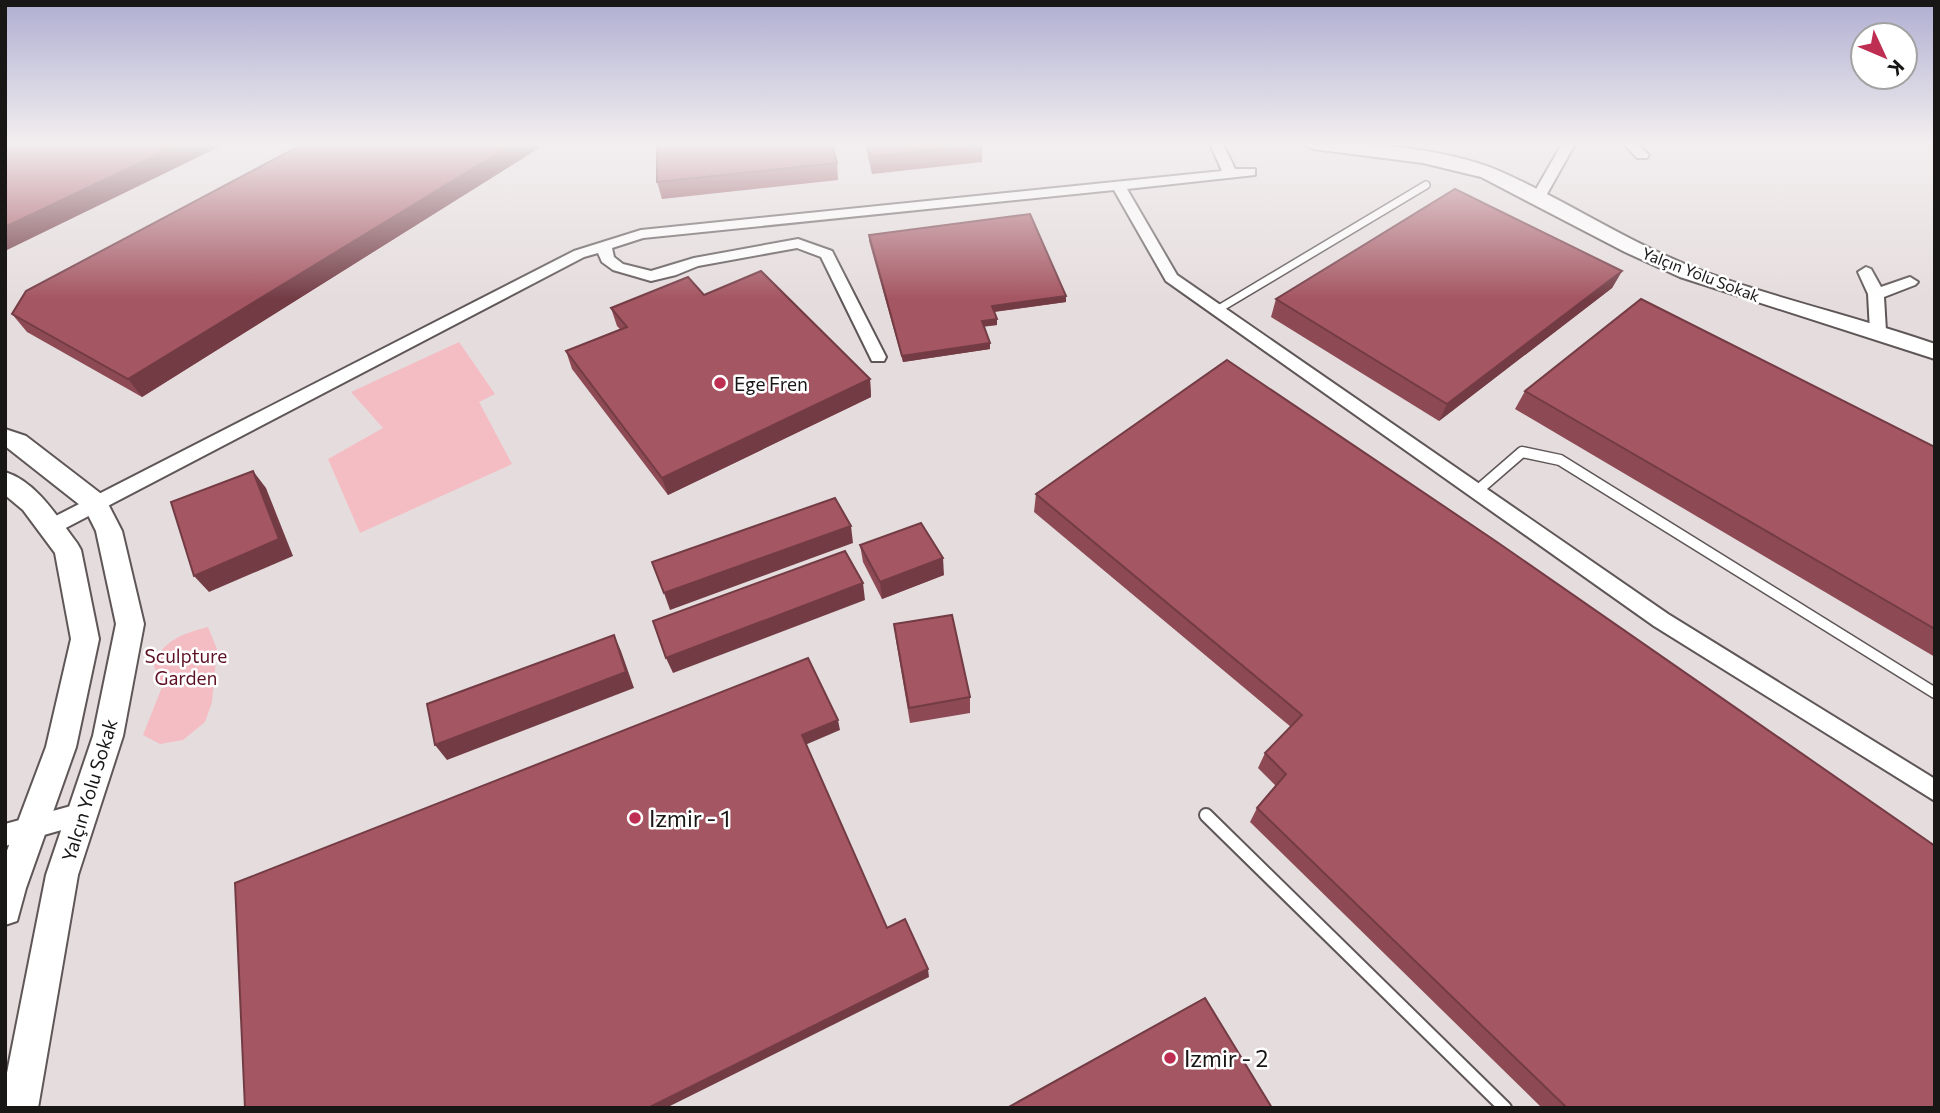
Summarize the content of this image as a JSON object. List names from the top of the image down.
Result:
{
  "streets": {
    "street": ["Yalçın Yolu Sokak"]
  },
  "parks": ["Sculpture Garden"],
  "places": ["Ege Fren", "Izmir - 1", "Izmir - 2"],
  "north": "bottom right"
}
